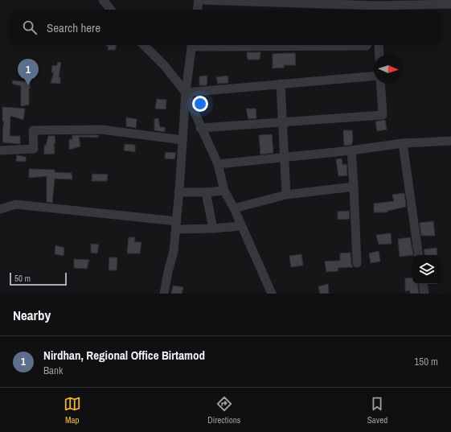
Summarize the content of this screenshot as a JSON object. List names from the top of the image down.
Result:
{
  "scale_bar": "50 m",
  "north": "right",
  "page": {
    "search": "Search here",
    "pins": "1",
    "scale": "50 m",
    "heading": "Nearby",
    "list": [
      {
        "mark": "1",
        "name": "Nirdhan, Regional Office Birtamod",
        "note": "Bank",
        "value": "150 m"
      }
    ],
    "nav": ["Map", "Directions", "Saved"]
  }
}
